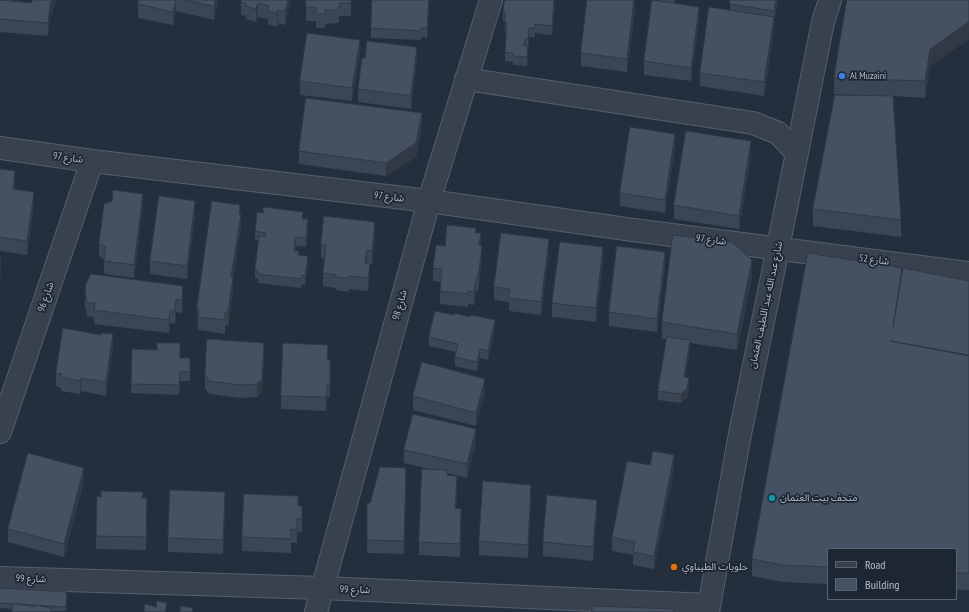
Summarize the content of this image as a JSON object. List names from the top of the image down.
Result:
{
  "streets": {
    "street": [
      "شارع 97",
      "شارع 52",
      "شارع 96",
      "شارع 98",
      "شارع عبد الله عبد اللطيف العثمان",
      "شارع 99"
    ]
  },
  "crossings": [
    ["شارع 97", "شارع 52"],
    ["شارع 97", "شارع 96"],
    ["شارع 97", "شارع 98"],
    ["شارع 97", "شارع عبد الله عبد اللطيف العثمان"],
    ["شارع 52", "شارع عبد الله عبد اللطيف العثمان"],
    ["شارع 98", "شارع 99"],
    ["شارع عبد الله عبد اللطيف العثمان", "شارع 99"]
  ],
  "places": ["Al Muzaini", "متحف بيت العثمان", "حلويات الطيباوي"],
  "legend": ["Road", "Building"]
}
